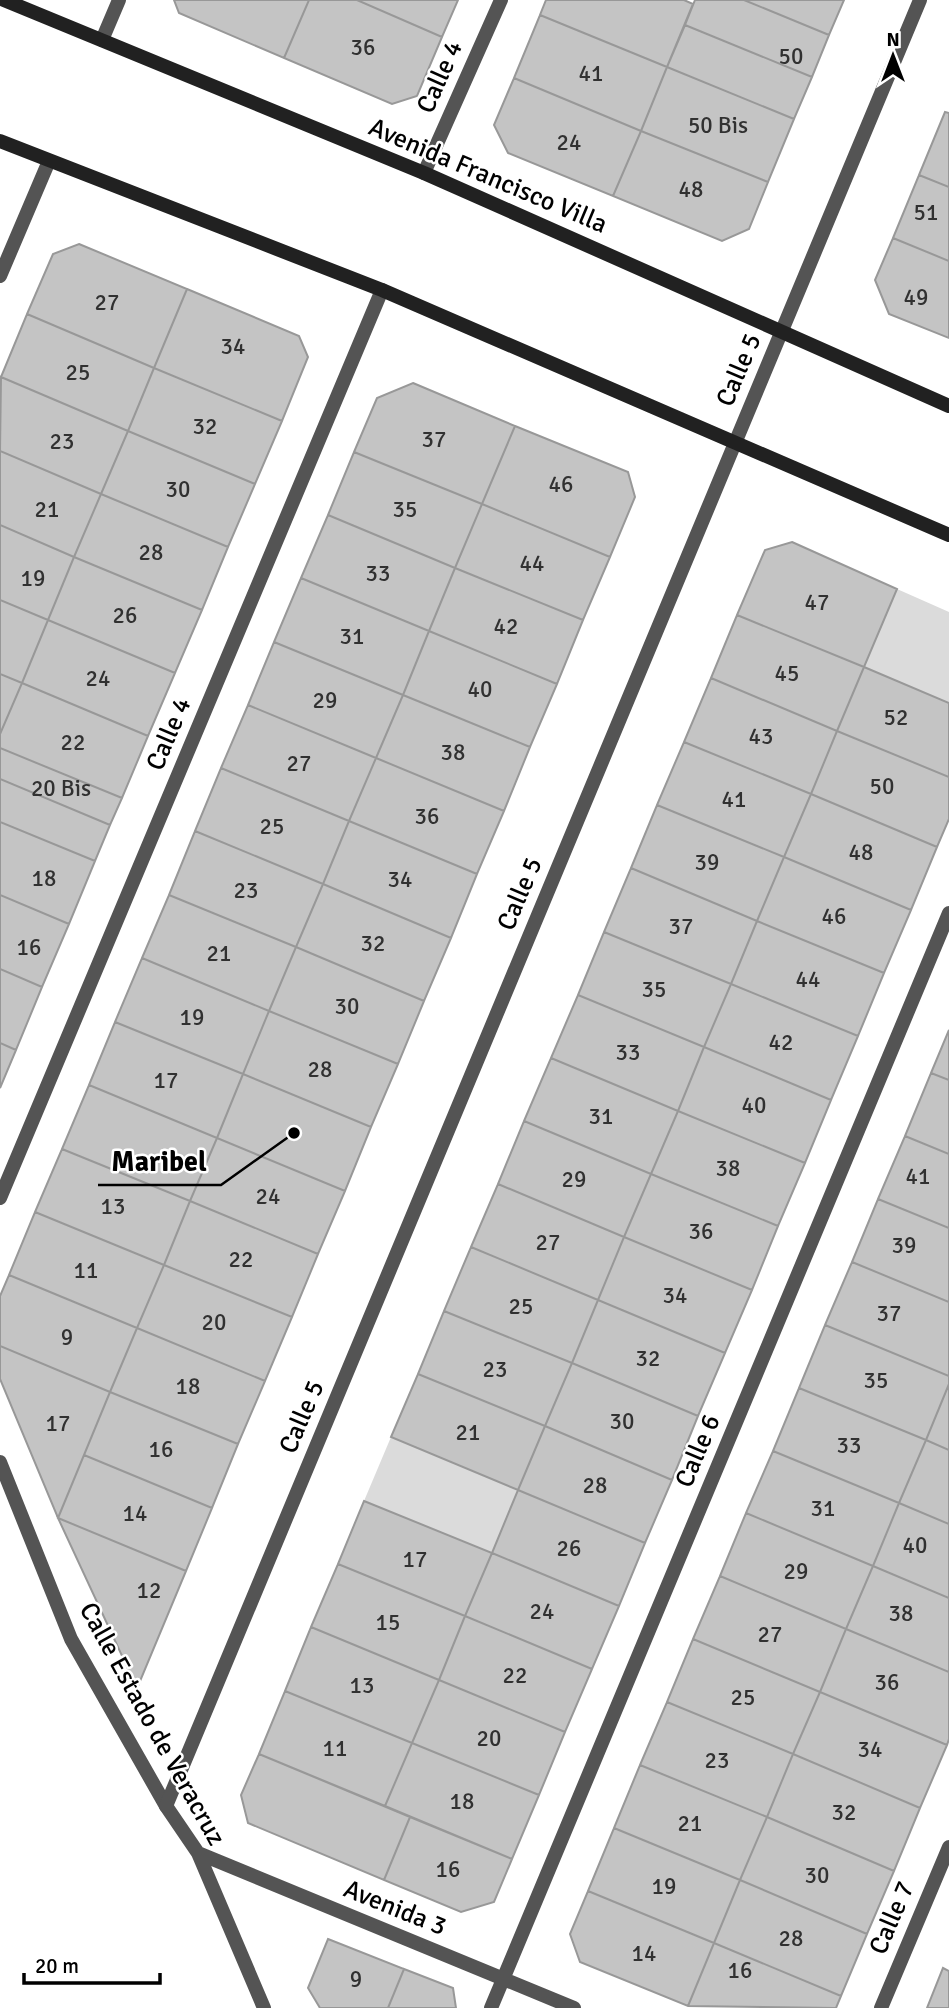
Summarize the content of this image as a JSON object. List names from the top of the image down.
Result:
{
  "streets": {
    "main road": ["Avenida Francisco Villa"],
    "street": [
      "Calle 4",
      "Calle 5",
      "Calle 6",
      "Calle Estado de Veracruz",
      "Avenida 3",
      "Calle 7"
    ]
  },
  "crossings": [
    ["Calle 4", "Avenida Francisco Villa"],
    ["Avenida Francisco Villa", "Calle 5"],
    ["Calle 5", "Calle Estado de Veracruz"],
    ["Calle 6", "Avenida 3"],
    ["Calle Estado de Veracruz", "Avenida 3"]
  ],
  "places": ["Maribel"],
  "house_numbers": [
    "36",
    "50",
    "41",
    "50 Bis",
    "24",
    "48",
    "51",
    "49",
    "27",
    "34",
    "25",
    "32",
    "37",
    "23",
    "46",
    "30",
    "21",
    "35",
    "28",
    "44",
    "33",
    "19",
    "47",
    "26",
    "42",
    "31",
    "45",
    "24",
    "40",
    "29",
    "52",
    "43",
    "22",
    "38",
    "27",
    "50",
    "20 Bis",
    "41",
    "36",
    "25",
    "48",
    "39",
    "18",
    "34",
    "23",
    "46",
    "37",
    "32",
    "16",
    "21",
    "44",
    "35",
    "30",
    "19",
    "42",
    "33",
    "28",
    "17",
    "40",
    "31",
    "38",
    "41",
    "29",
    "24",
    "13",
    "36",
    "27",
    "39",
    "22",
    "11",
    "34",
    "25",
    "37",
    "20",
    "9",
    "32",
    "23",
    "35",
    "18",
    "30",
    "17",
    "21",
    "33",
    "16",
    "28",
    "31",
    "14",
    "40",
    "26",
    "17",
    "29",
    "12",
    "24",
    "38",
    "15",
    "27",
    "22",
    "36",
    "13",
    "25",
    "20",
    "11",
    "34",
    "23",
    "18",
    "32",
    "21",
    "16",
    "30",
    "19",
    "28",
    "14",
    "16",
    "9"
  ],
  "scale_bar": "20 m",
  "north": "top"
}
